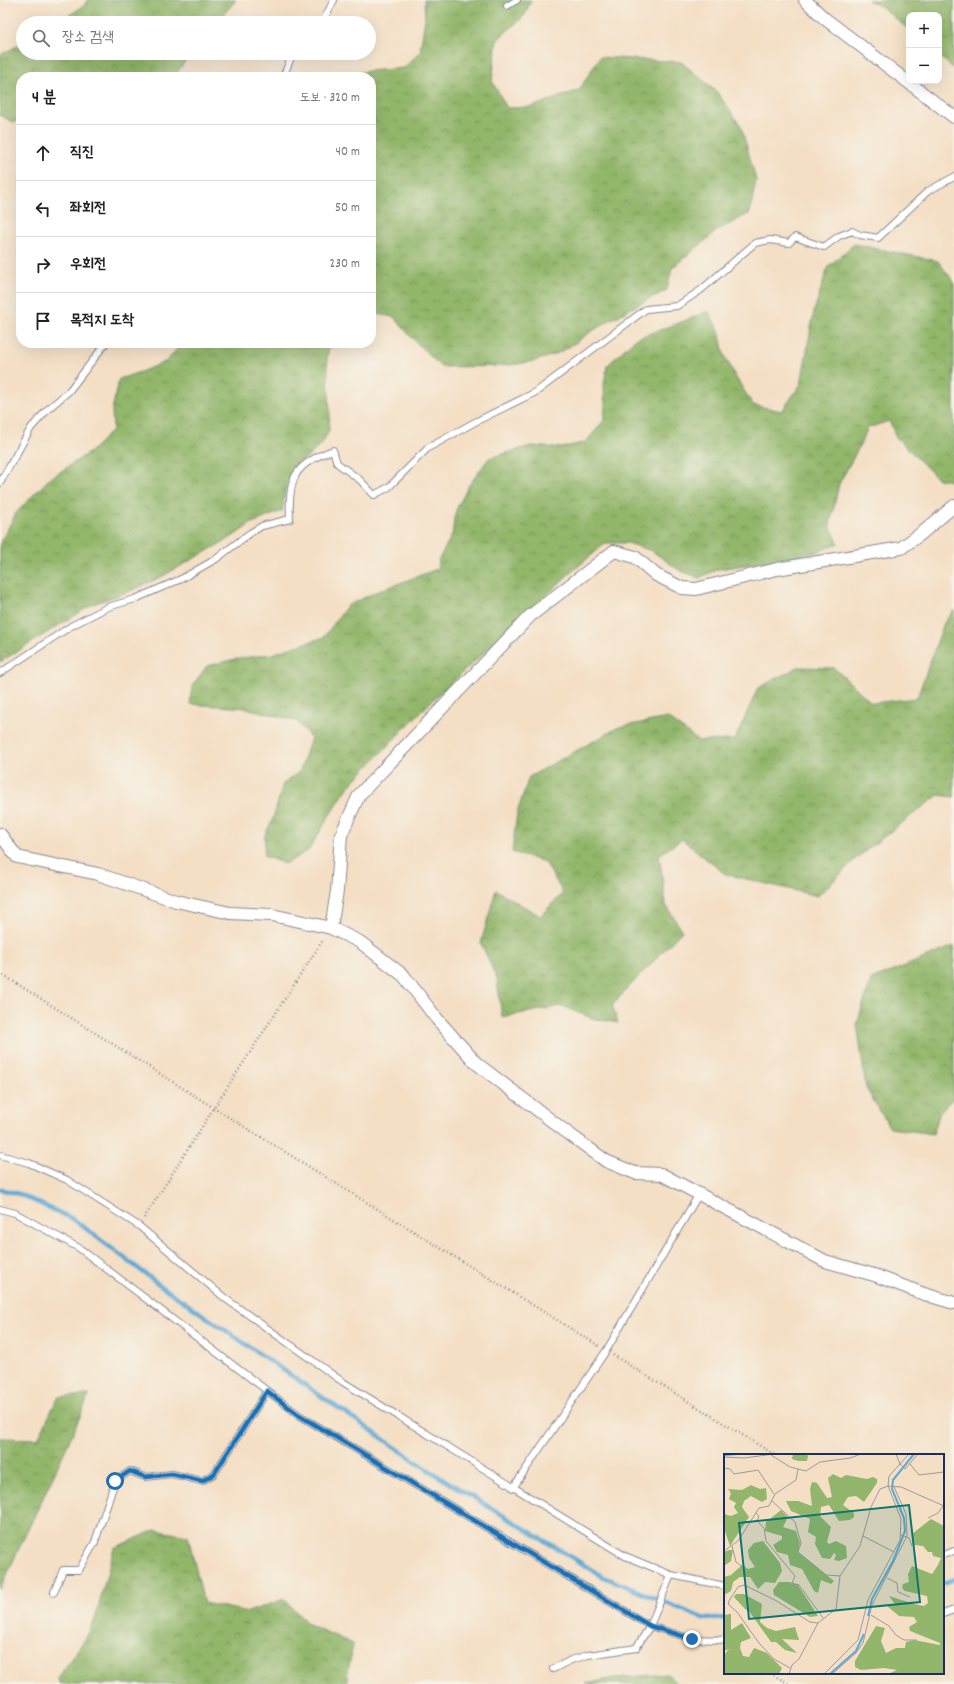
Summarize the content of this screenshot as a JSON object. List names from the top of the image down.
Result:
{
  "page": {
    "map_buttons": ["+", "−"],
    "search": "장소 검색",
    "heading": ["4 분", "도보 · 320 m"],
    "list": [
      ["직진", "40 m"],
      ["좌회전", "50 m"],
      ["우회전", "230 m"],
      "목적지 도착"
    ]
  }
}
